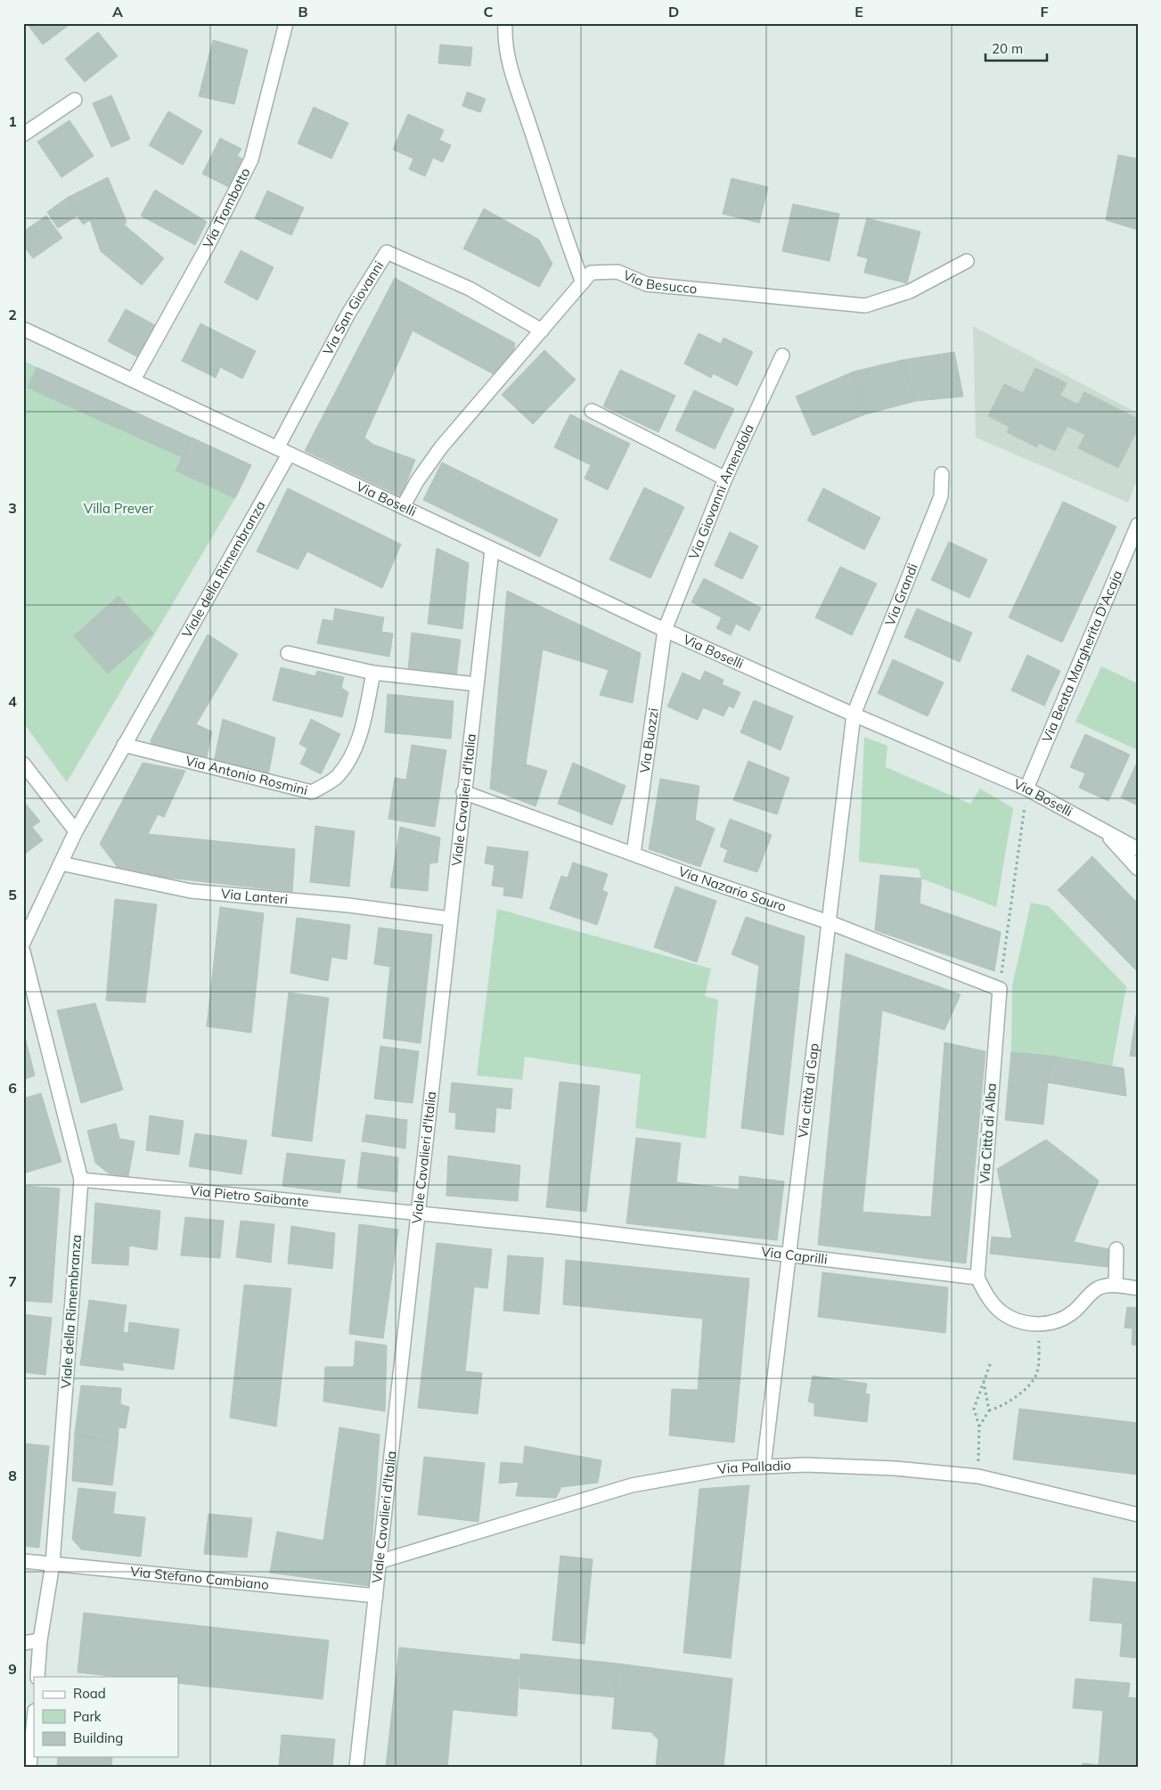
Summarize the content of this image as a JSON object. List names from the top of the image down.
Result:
{
  "streets": {
    "street": [
      "Via Trombotto",
      "Via Besucco",
      "Via San Giovanni",
      "Via Giovanni Amendola",
      "Via Boselli",
      "Viale della Rimembranza",
      "Via Grandi",
      "Via Beata Margherita D'Acaja",
      "Via Buozzi",
      "Via Antonio Rosmini",
      "Viale Cavalieri d'Italia",
      "Via Nazario Sauro",
      "Via Lanteri",
      "Via città di Gap",
      "Via Città di Alba",
      "Via Pietro Saibante",
      "Via Caprilli",
      "Via Palladio",
      "Via Stefano Cambiano"
    ]
  },
  "crossings": [
    ["Via Besucco", "Via San Giovanni"],
    ["Via Besucco", "Via Boselli"],
    ["Via San Giovanni", "Via Boselli"],
    ["Via San Giovanni", "Viale della Rimembranza"],
    ["Via Giovanni Amendola", "Via Boselli"],
    ["Via Giovanni Amendola", "Via Buozzi"],
    ["Via Boselli", "Viale della Rimembranza"],
    ["Via Boselli", "Via Grandi"],
    ["Via Boselli", "Via Beata Margherita D'Acaja"],
    ["Via Boselli", "Via Buozzi"],
    ["Via Boselli", "Viale Cavalieri d'Italia"],
    ["Via Boselli", "Via città di Gap"],
    ["Viale della Rimembranza", "Via Antonio Rosmini"],
    ["Viale della Rimembranza", "Via Lanteri"],
    ["Viale della Rimembranza", "Via Pietro Saibante"],
    ["Viale della Rimembranza", "Via Stefano Cambiano"],
    ["Via Grandi", "Via città di Gap"],
    ["Via Buozzi", "Via Nazario Sauro"],
    ["Viale Cavalieri d'Italia", "Via Nazario Sauro"],
    ["Viale Cavalieri d'Italia", "Via Lanteri"],
    ["Viale Cavalieri d'Italia", "Via Pietro Saibante"],
    ["Viale Cavalieri d'Italia", "Via Caprilli"],
    ["Viale Cavalieri d'Italia", "Via Palladio"],
    ["Viale Cavalieri d'Italia", "Via Stefano Cambiano"],
    ["Via Nazario Sauro", "Via città di Gap"],
    ["Via Nazario Sauro", "Via Città di Alba"],
    ["Via città di Gap", "Via Caprilli"],
    ["Via città di Gap", "Via Palladio"],
    ["Via Città di Alba", "Via Caprilli"],
    ["Via Pietro Saibante", "Via Caprilli"]
  ],
  "parks": ["Villa Prever"],
  "legend": ["Road", "Park", "Building"],
  "scale_bar": "20 m",
  "grid": {
    "columns": [
      "A",
      "B",
      "C",
      "D",
      "E",
      "F"
    ],
    "rows": [
      "1",
      "2",
      "3",
      "4",
      "5",
      "6",
      "7",
      "8",
      "9"
    ]
  }
}
